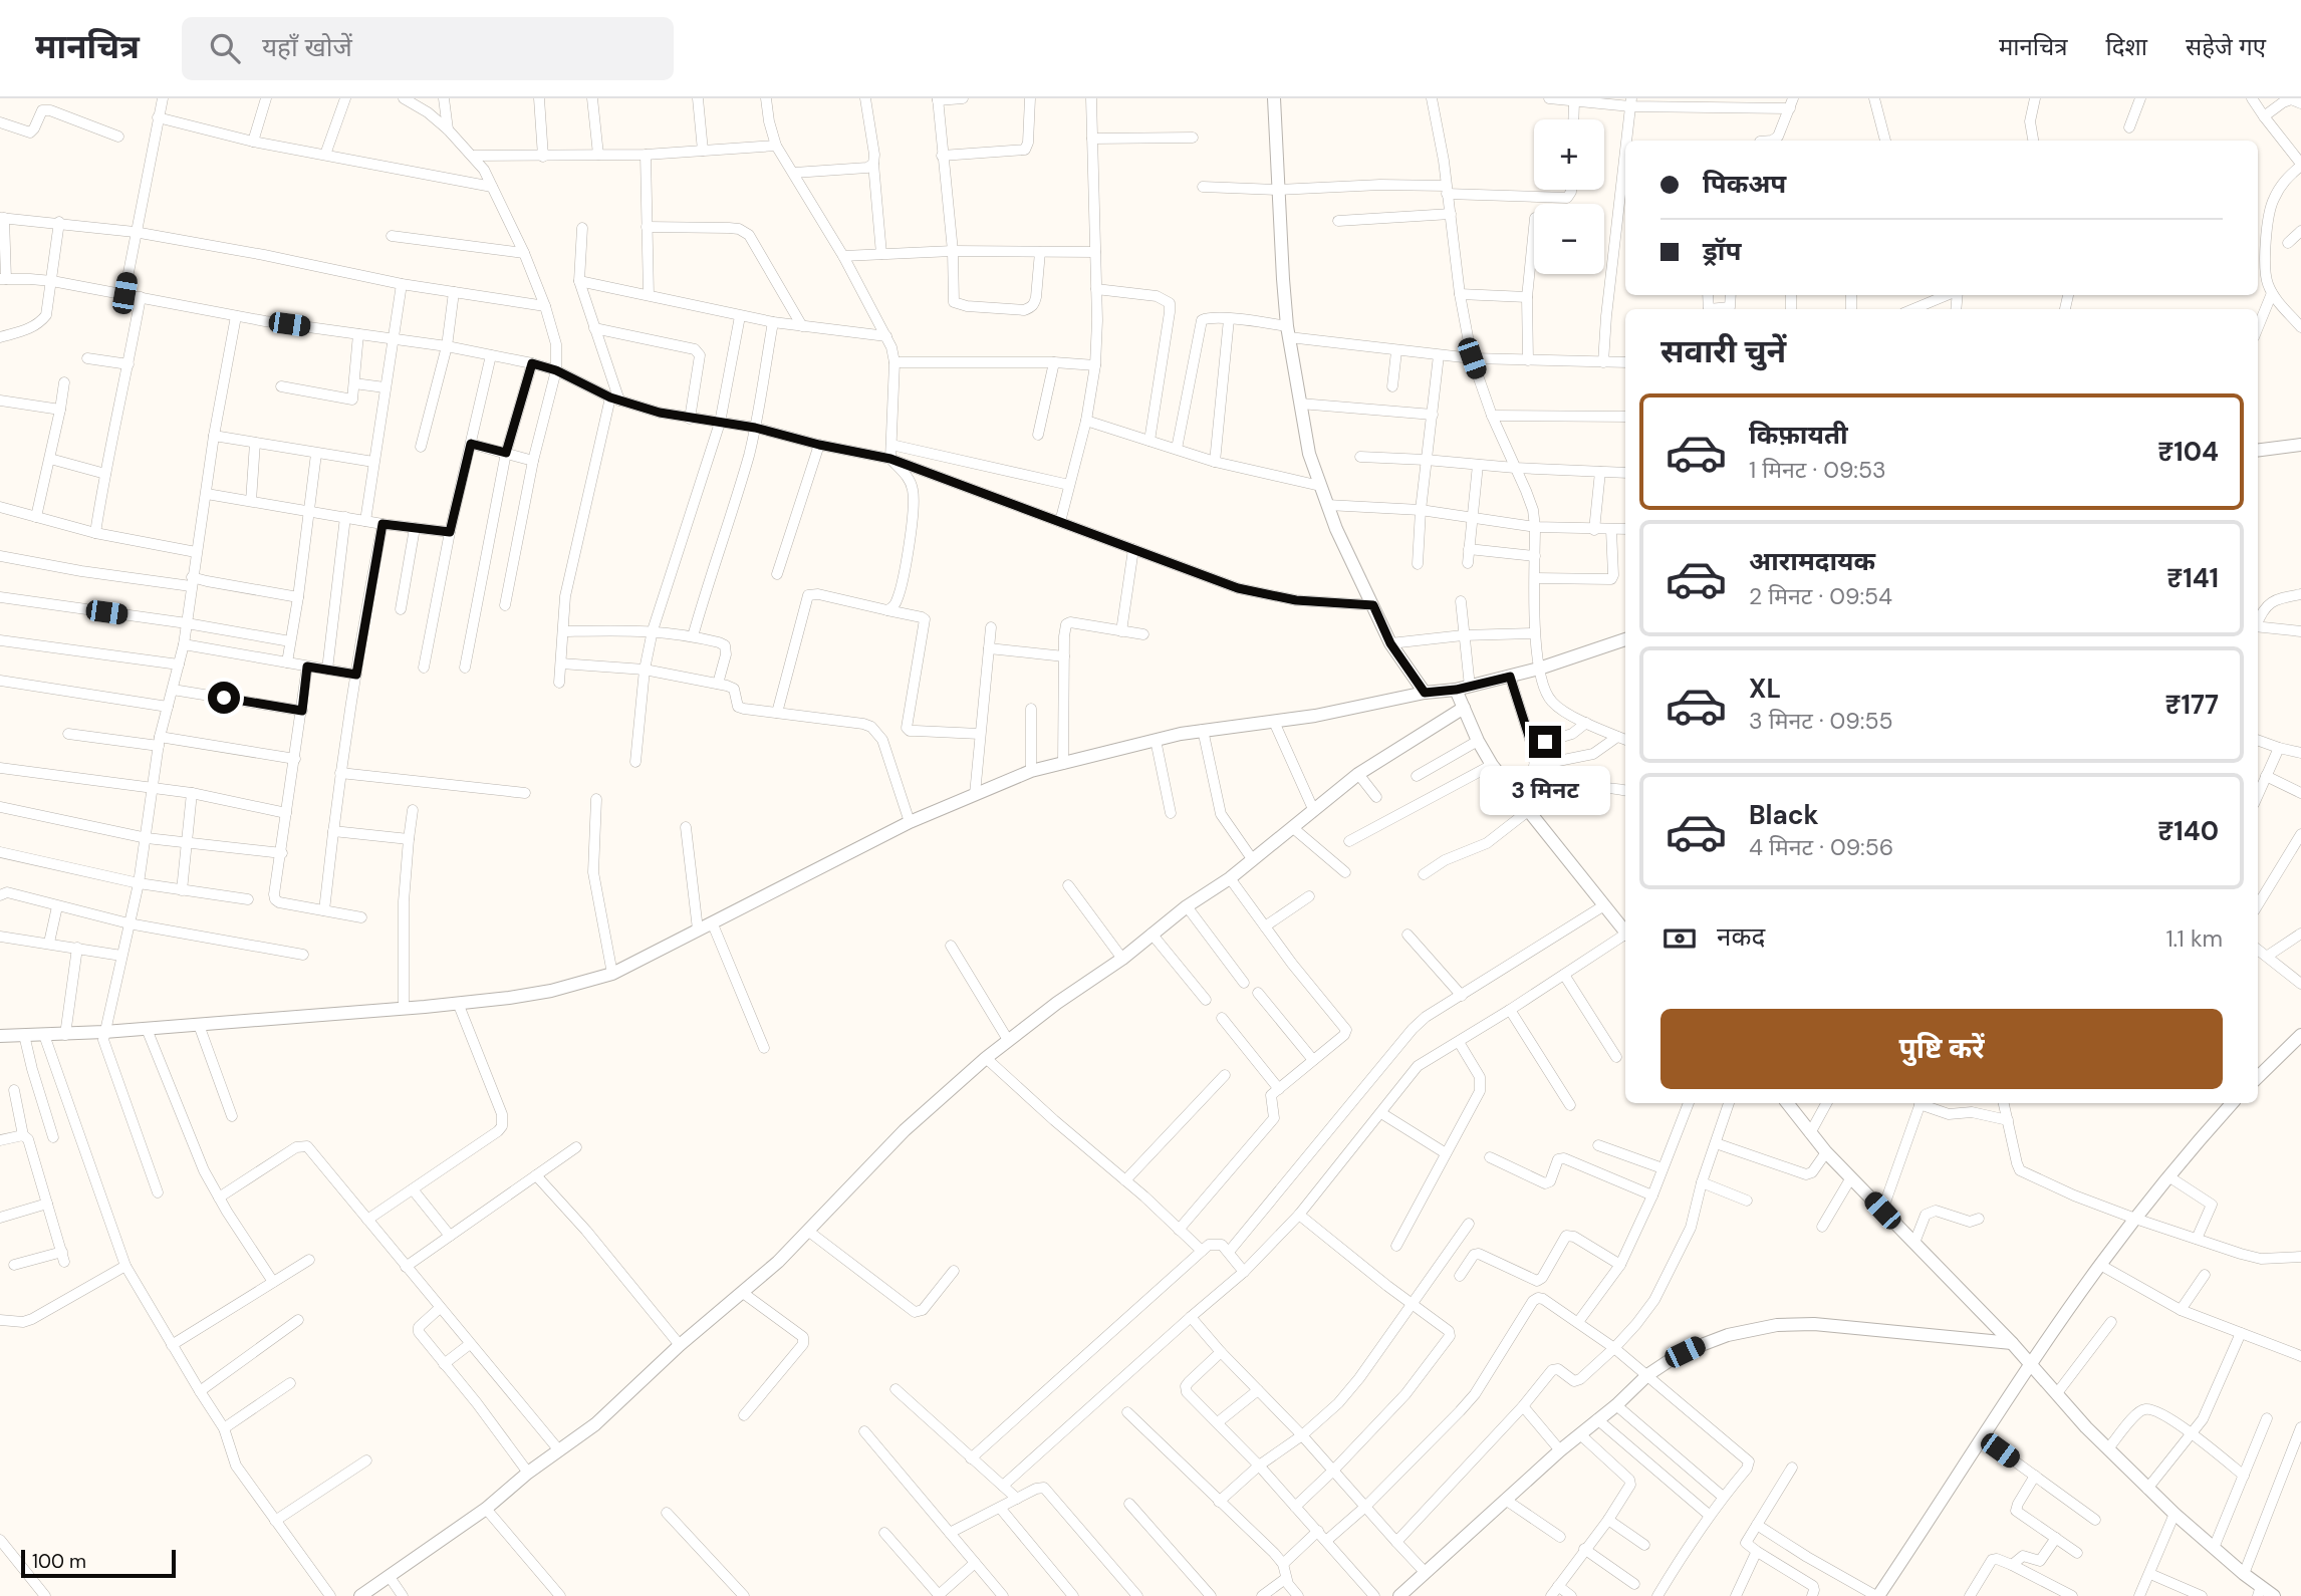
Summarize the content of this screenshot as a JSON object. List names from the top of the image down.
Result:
{
  "scale_bar": "100 m",
  "page": {
    "header": "मानचित्र",
    "search": "यहाँ खोजें",
    "nav": ["मानचित्र", "दिशा", "सहेजे गए"],
    "map_buttons": ["+", "−"],
    "banner": ["पिकअप", "ड्रॉप"],
    "heading": "सवारी चुनें",
    "list": [
      {
        "name": "किफ़ायती",
        "note": "1 मिनट · 09:53",
        "value": "₹104"
      },
      {
        "name": "आरामदायक",
        "note": "2 मिनट · 09:54",
        "value": "₹141"
      },
      {
        "name": "XL",
        "note": "3 मिनट · 09:55",
        "value": "₹177"
      },
      {
        "name": "Black",
        "note": "4 मिनट · 09:56",
        "value": "₹140"
      }
    ],
    "bubble": "3 मिनट",
    "pay": ["नकद", "1.1 km"],
    "buttons": "पुष्टि करें",
    "scale": "100 m"
  }
}
